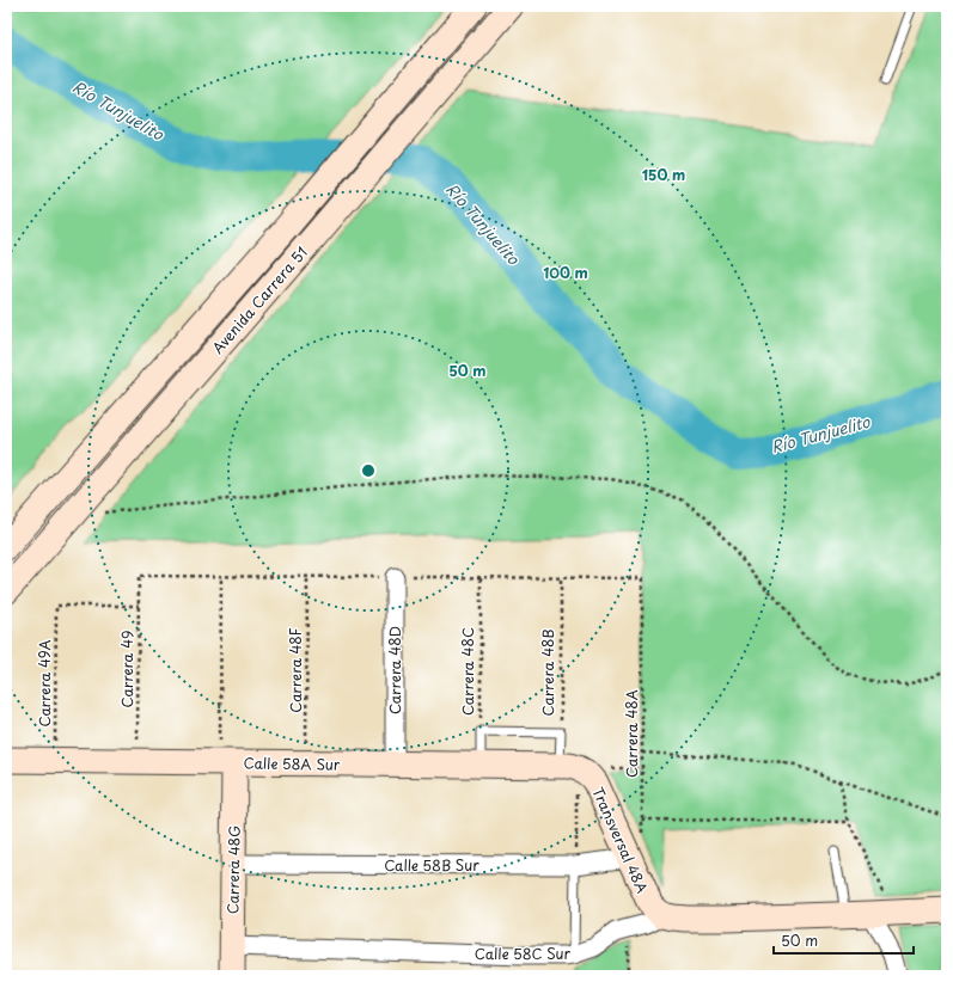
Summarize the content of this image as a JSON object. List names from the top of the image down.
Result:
{
  "streets": {
    "main road": [
      "Avenida Carrera 51",
      "Calle 58A Sur",
      "Transversal 48A",
      "Carrera 48G"
    ],
    "street": ["Carrera 48D", "Calle 58B Sur", "Calle 58C Sur"],
    "lane": ["Carrera 48C", "Carrera 48B"],
    "path": [
      "Carrera 49",
      "Carrera 48F",
      "Carrera 49A",
      "Carrera 48A"
    ]
  },
  "crossings": [
    ["Carrera 49", "Carrera 49A"],
    ["Carrera 49", "Calle 58A Sur"],
    ["Carrera 48F", "Calle 58A Sur"],
    ["Carrera 48D", "Calle 58A Sur"],
    ["Carrera 48C", "Calle 58A Sur"],
    ["Carrera 48B", "Calle 58A Sur"],
    ["Carrera 48B", "Transversal 48A"],
    ["Carrera 49A", "Calle 58A Sur"],
    ["Calle 58A Sur", "Transversal 48A"],
    ["Calle 58A Sur", "Carrera 48G"],
    ["Transversal 48A", "Calle 58B Sur"],
    ["Transversal 48A", "Calle 58C Sur"],
    ["Calle 58B Sur", "Carrera 48G"],
    ["Carrera 48G", "Calle 58C Sur"]
  ],
  "water": ["Río Tunjuelito"],
  "scale_bar": "50 m",
  "rings": ["150 m", "100 m", "50 m"]
}
